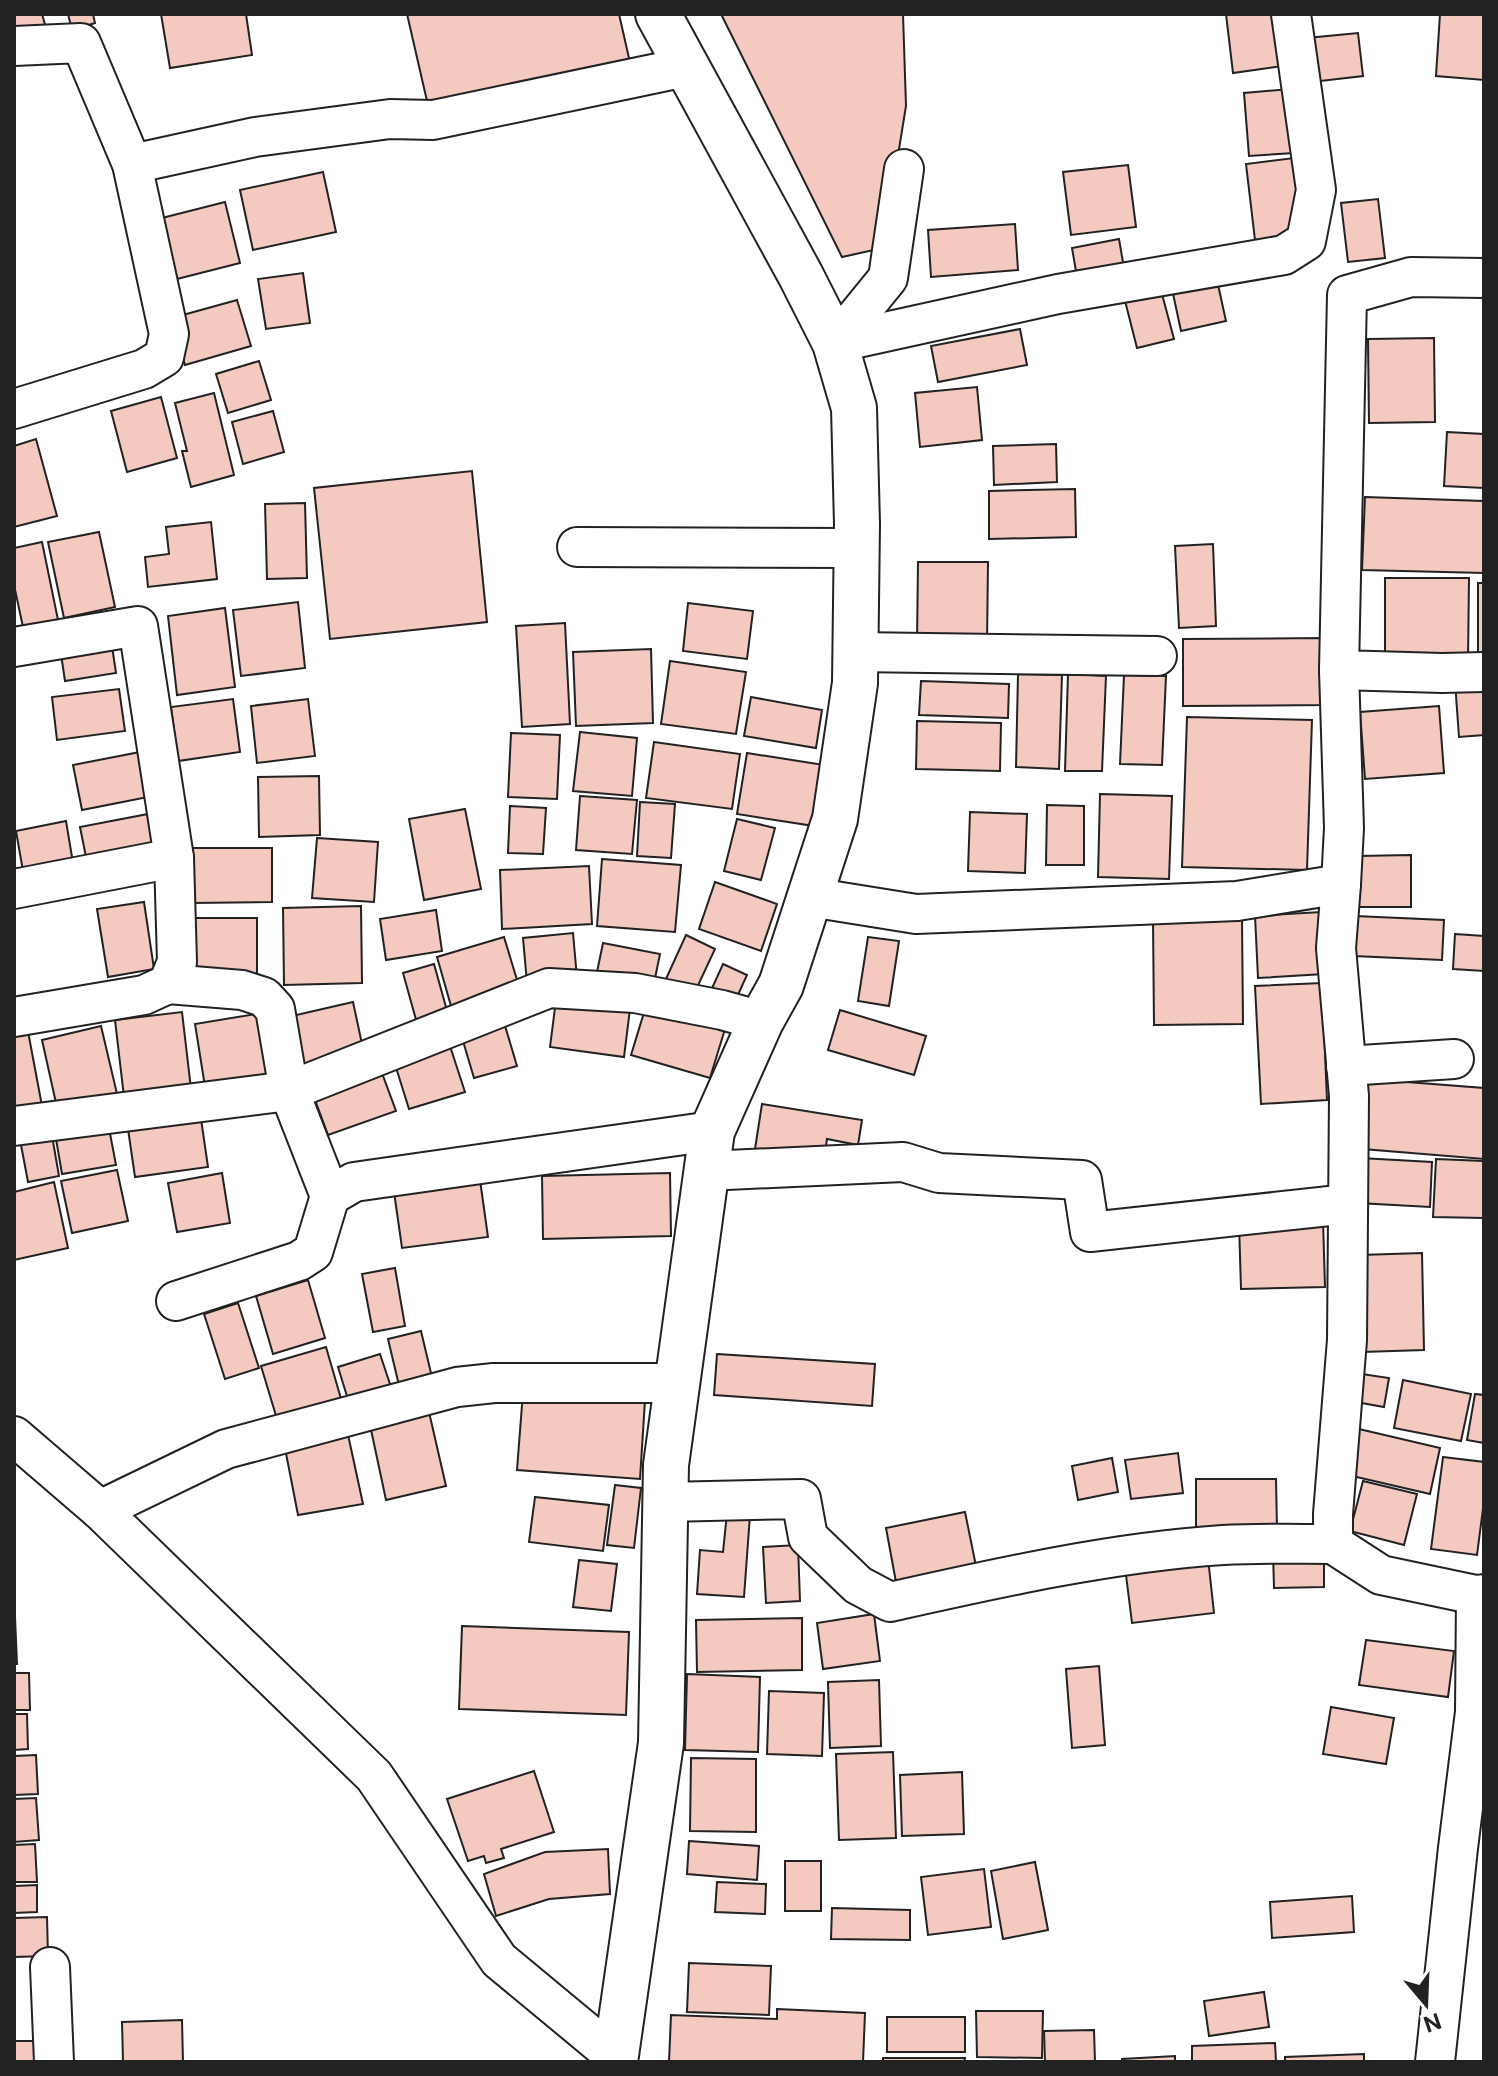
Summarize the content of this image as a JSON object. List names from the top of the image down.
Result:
{
  "north": "bottom"
}
